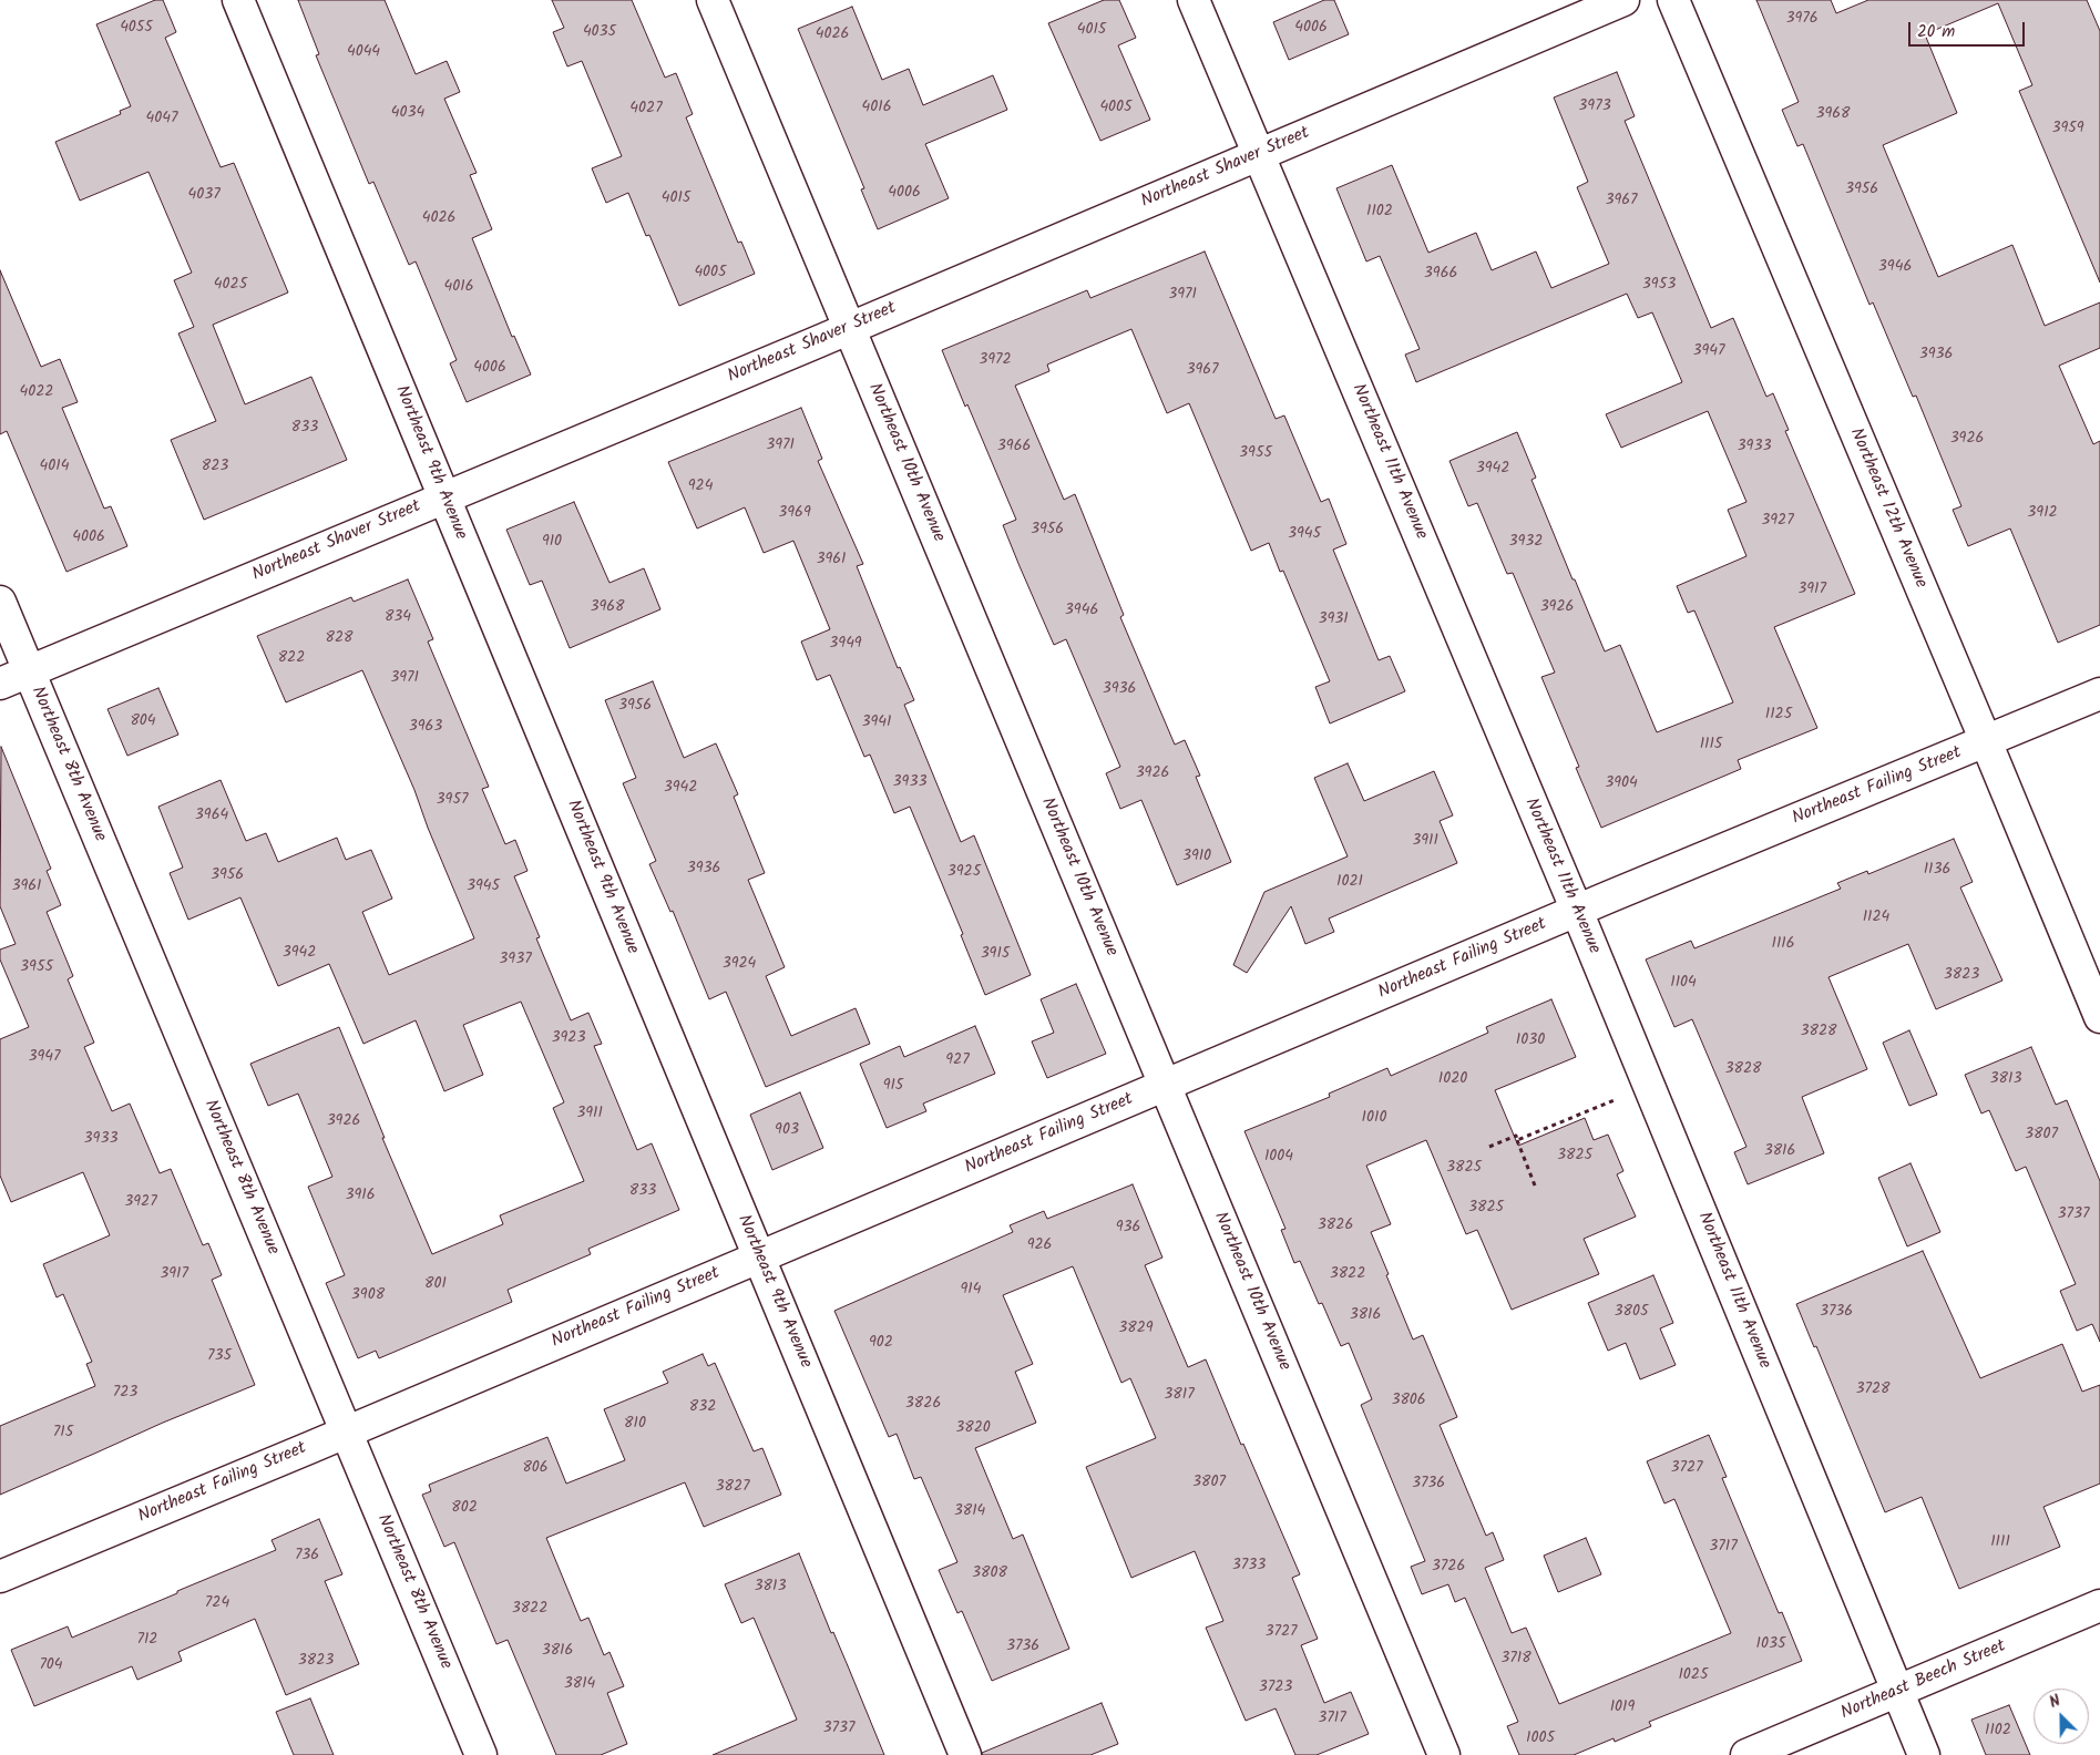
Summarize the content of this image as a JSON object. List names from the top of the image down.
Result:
{
  "streets": {
    "street": [
      "Northeast Shaver Street",
      "Northeast 11th Avenue",
      "Northeast 9th Avenue",
      "Northeast 10th Avenue",
      "Northeast 12th Avenue",
      "Northeast 8th Avenue",
      "Northeast Failing Street",
      "Northeast Beech Street"
    ]
  },
  "crossings": [
    ["Northeast Shaver Street", "Northeast 11th Avenue"],
    ["Northeast Shaver Street", "Northeast 9th Avenue"],
    ["Northeast Shaver Street", "Northeast 10th Avenue"],
    ["Northeast Shaver Street", "Northeast 8th Avenue"],
    ["Northeast 11th Avenue", "Northeast Failing Street"],
    ["Northeast 11th Avenue", "Northeast Beech Street"],
    ["Northeast 9th Avenue", "Northeast Failing Street"],
    ["Northeast 10th Avenue", "Northeast Failing Street"],
    ["Northeast 12th Avenue", "Northeast Failing Street"],
    ["Northeast 8th Avenue", "Northeast Failing Street"]
  ],
  "house_numbers": [
    "3976",
    "4055",
    "4006",
    "4015",
    "4035",
    "4026",
    "4044",
    "3973",
    "4016",
    "4005",
    "4027",
    "4034",
    "3968",
    "4047",
    "3959",
    "3956",
    "4006",
    "4037",
    "4015",
    "3967",
    "1102",
    "4026",
    "3946",
    "4005",
    "3966",
    "4025",
    "3953",
    "4016",
    "3971",
    "3947",
    "3936",
    "3972",
    "4006",
    "3967",
    "4022",
    "833",
    "3926",
    "3971",
    "3966",
    "3933",
    "3955",
    "4014",
    "823",
    "3942",
    "924",
    "3969",
    "3912",
    "3927",
    "3956",
    "3945",
    "4006",
    "910",
    "3932",
    "3961",
    "3917",
    "3968",
    "3926",
    "3946",
    "834",
    "3931",
    "828",
    "3949",
    "822",
    "3971",
    "3936",
    "3956",
    "1125",
    "804",
    "3941",
    "3963",
    "1115",
    "3926",
    "3933",
    "3904",
    "3942",
    "3957",
    "3964",
    "3911",
    "3910",
    "3936",
    "1136",
    "3925",
    "3956",
    "1021",
    "3961",
    "3945",
    "1124",
    "1116",
    "3942",
    "3915",
    "3937",
    "3924",
    "3955",
    "3823",
    "1104",
    "3828",
    "3923",
    "1030",
    "3947",
    "927",
    "3828",
    "1020",
    "3813",
    "915",
    "3911",
    "1010",
    "3926",
    "903",
    "3807",
    "3933",
    "3816",
    "3825",
    "1004",
    "3825",
    "833",
    "3916",
    "3927",
    "3825",
    "3737",
    "3826",
    "936",
    "926",
    "3917",
    "3822",
    "801",
    "914",
    "3908",
    "3805",
    "3736",
    "3816",
    "3829",
    "902",
    "735",
    "3728",
    "723",
    "3817",
    "3806",
    "3826",
    "832",
    "810",
    "3820",
    "715",
    "806",
    "3727",
    "3807",
    "3736",
    "3827",
    "802",
    "3814",
    "1111",
    "3717",
    "736",
    "3733",
    "3726",
    "3808",
    "3813",
    "724",
    "3822",
    "3727",
    "712",
    "1035",
    "3736",
    "3816",
    "3718",
    "3823",
    "704",
    "1025",
    "3814",
    "3723",
    "1019",
    "3717",
    "3737",
    "1102",
    "1005"
  ],
  "scale_bar": "20 m",
  "north": "top left"
}
